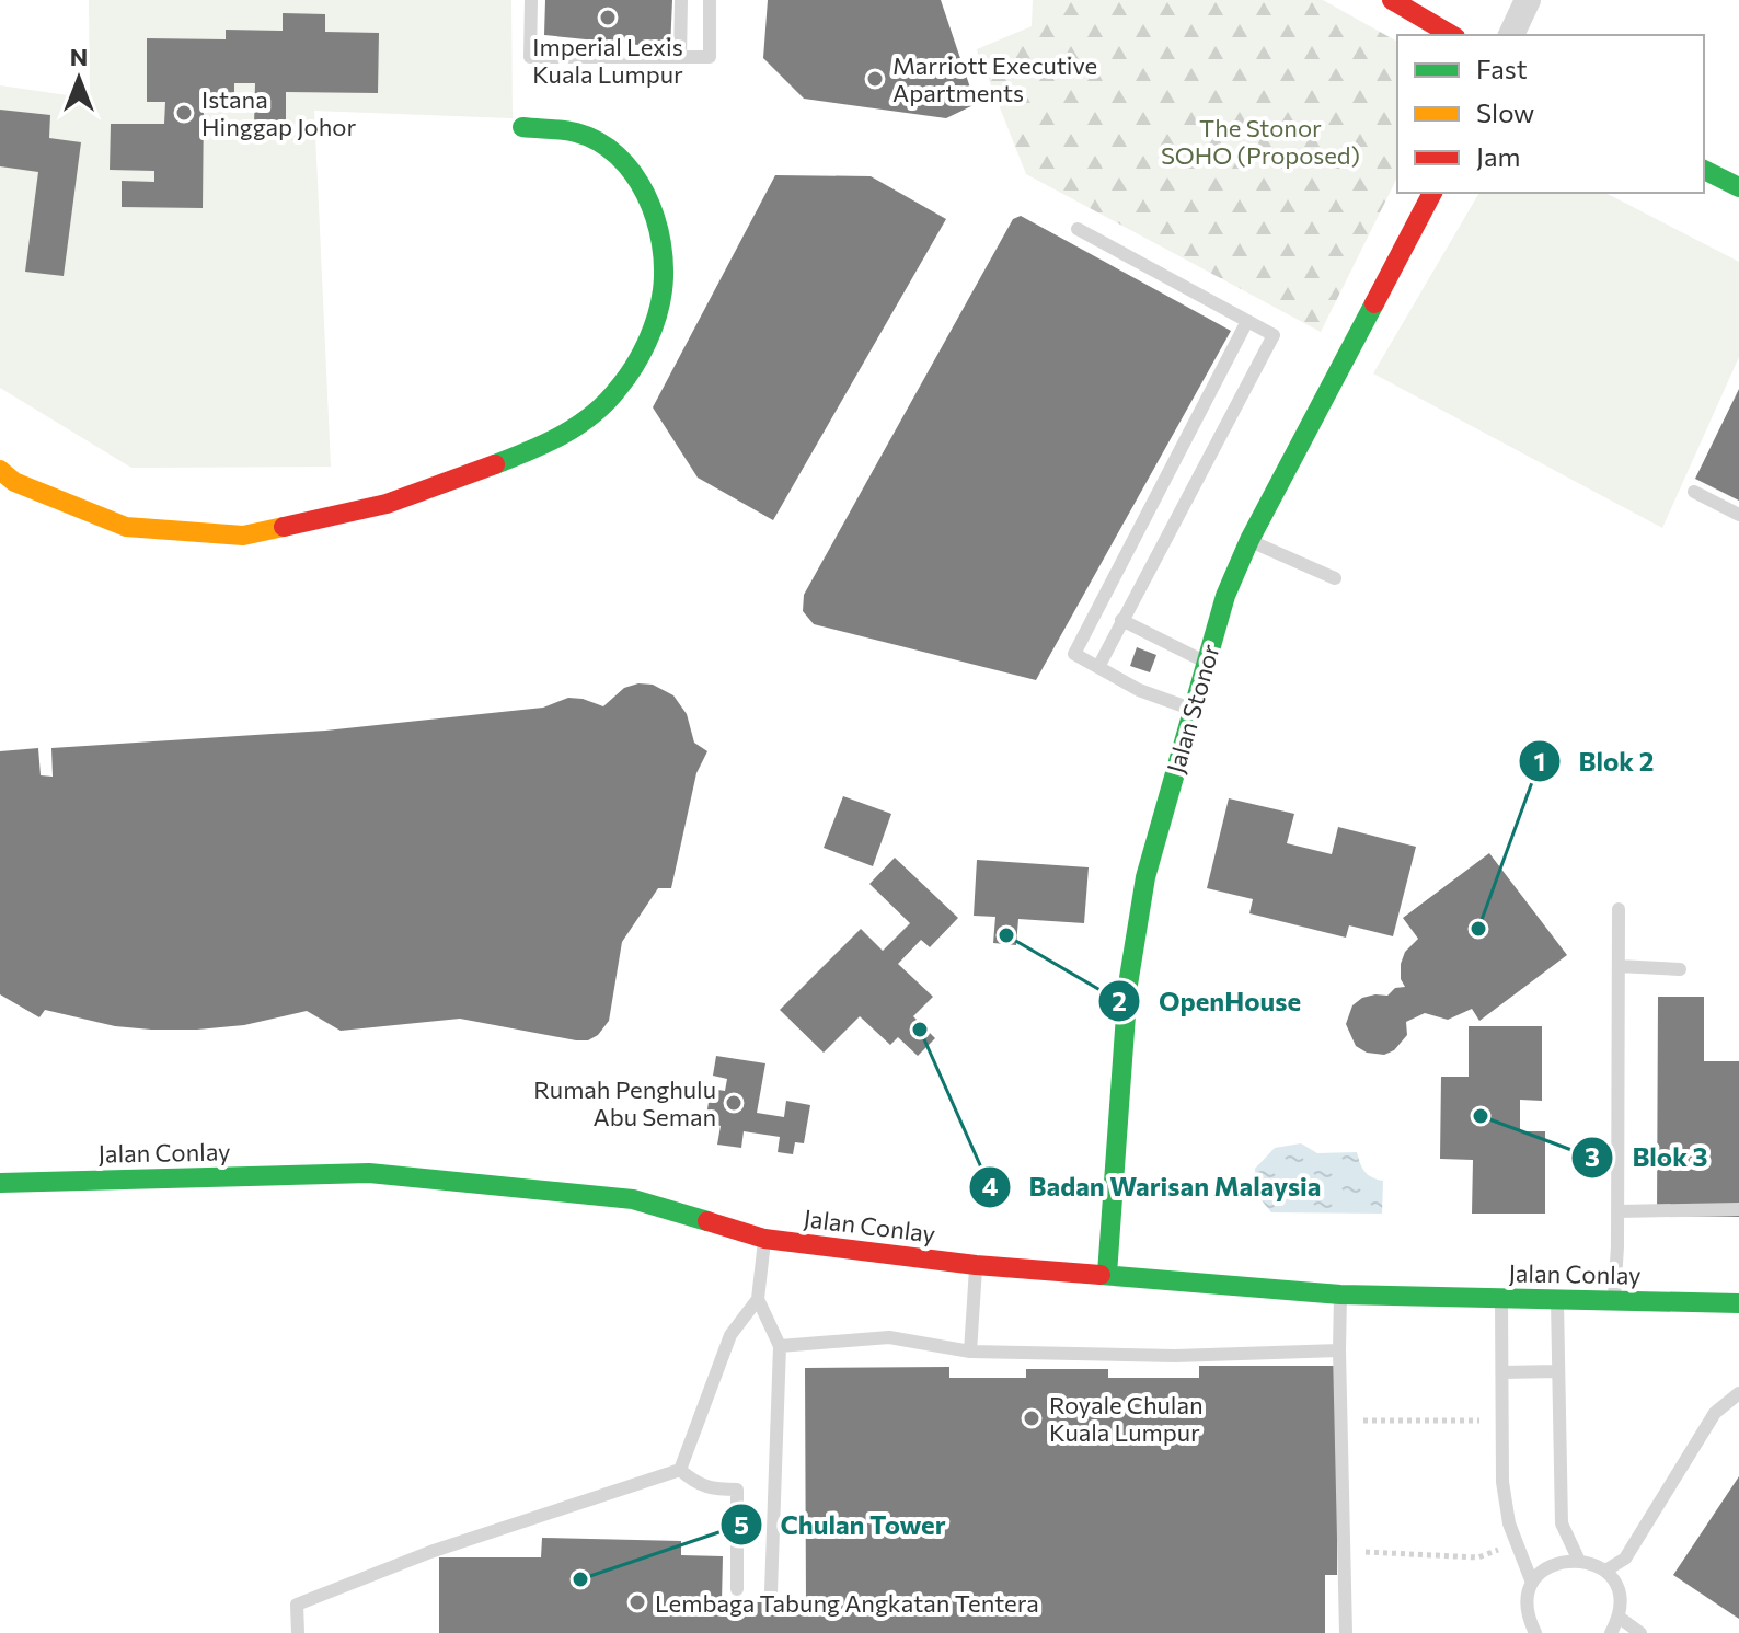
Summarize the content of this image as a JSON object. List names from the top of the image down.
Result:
{
  "streets": {
    "street": ["Jalan Stonor", "Jalan Conlay"]
  },
  "crossings": [
    ["Jalan Stonor", "Jalan Conlay"]
  ],
  "parks": ["The Stonor SOHO (Proposed)"],
  "places": [
    "Imperial Lexis Kuala Lumpur",
    "Marriott Executive Apartments",
    "Istana Hinggap Johor",
    "Blok 2",
    "OpenHouse",
    "Badan Warisan Malaysia",
    "Rumah Penghulu Abu Seman",
    "Blok 3",
    "Royale Chulan Kuala Lumpur",
    "Chulan Tower",
    "Lembaga Tabung Angkatan Tentera"
  ],
  "legend": ["Fast", "Slow", "Jam"],
  "north": "top"
}
